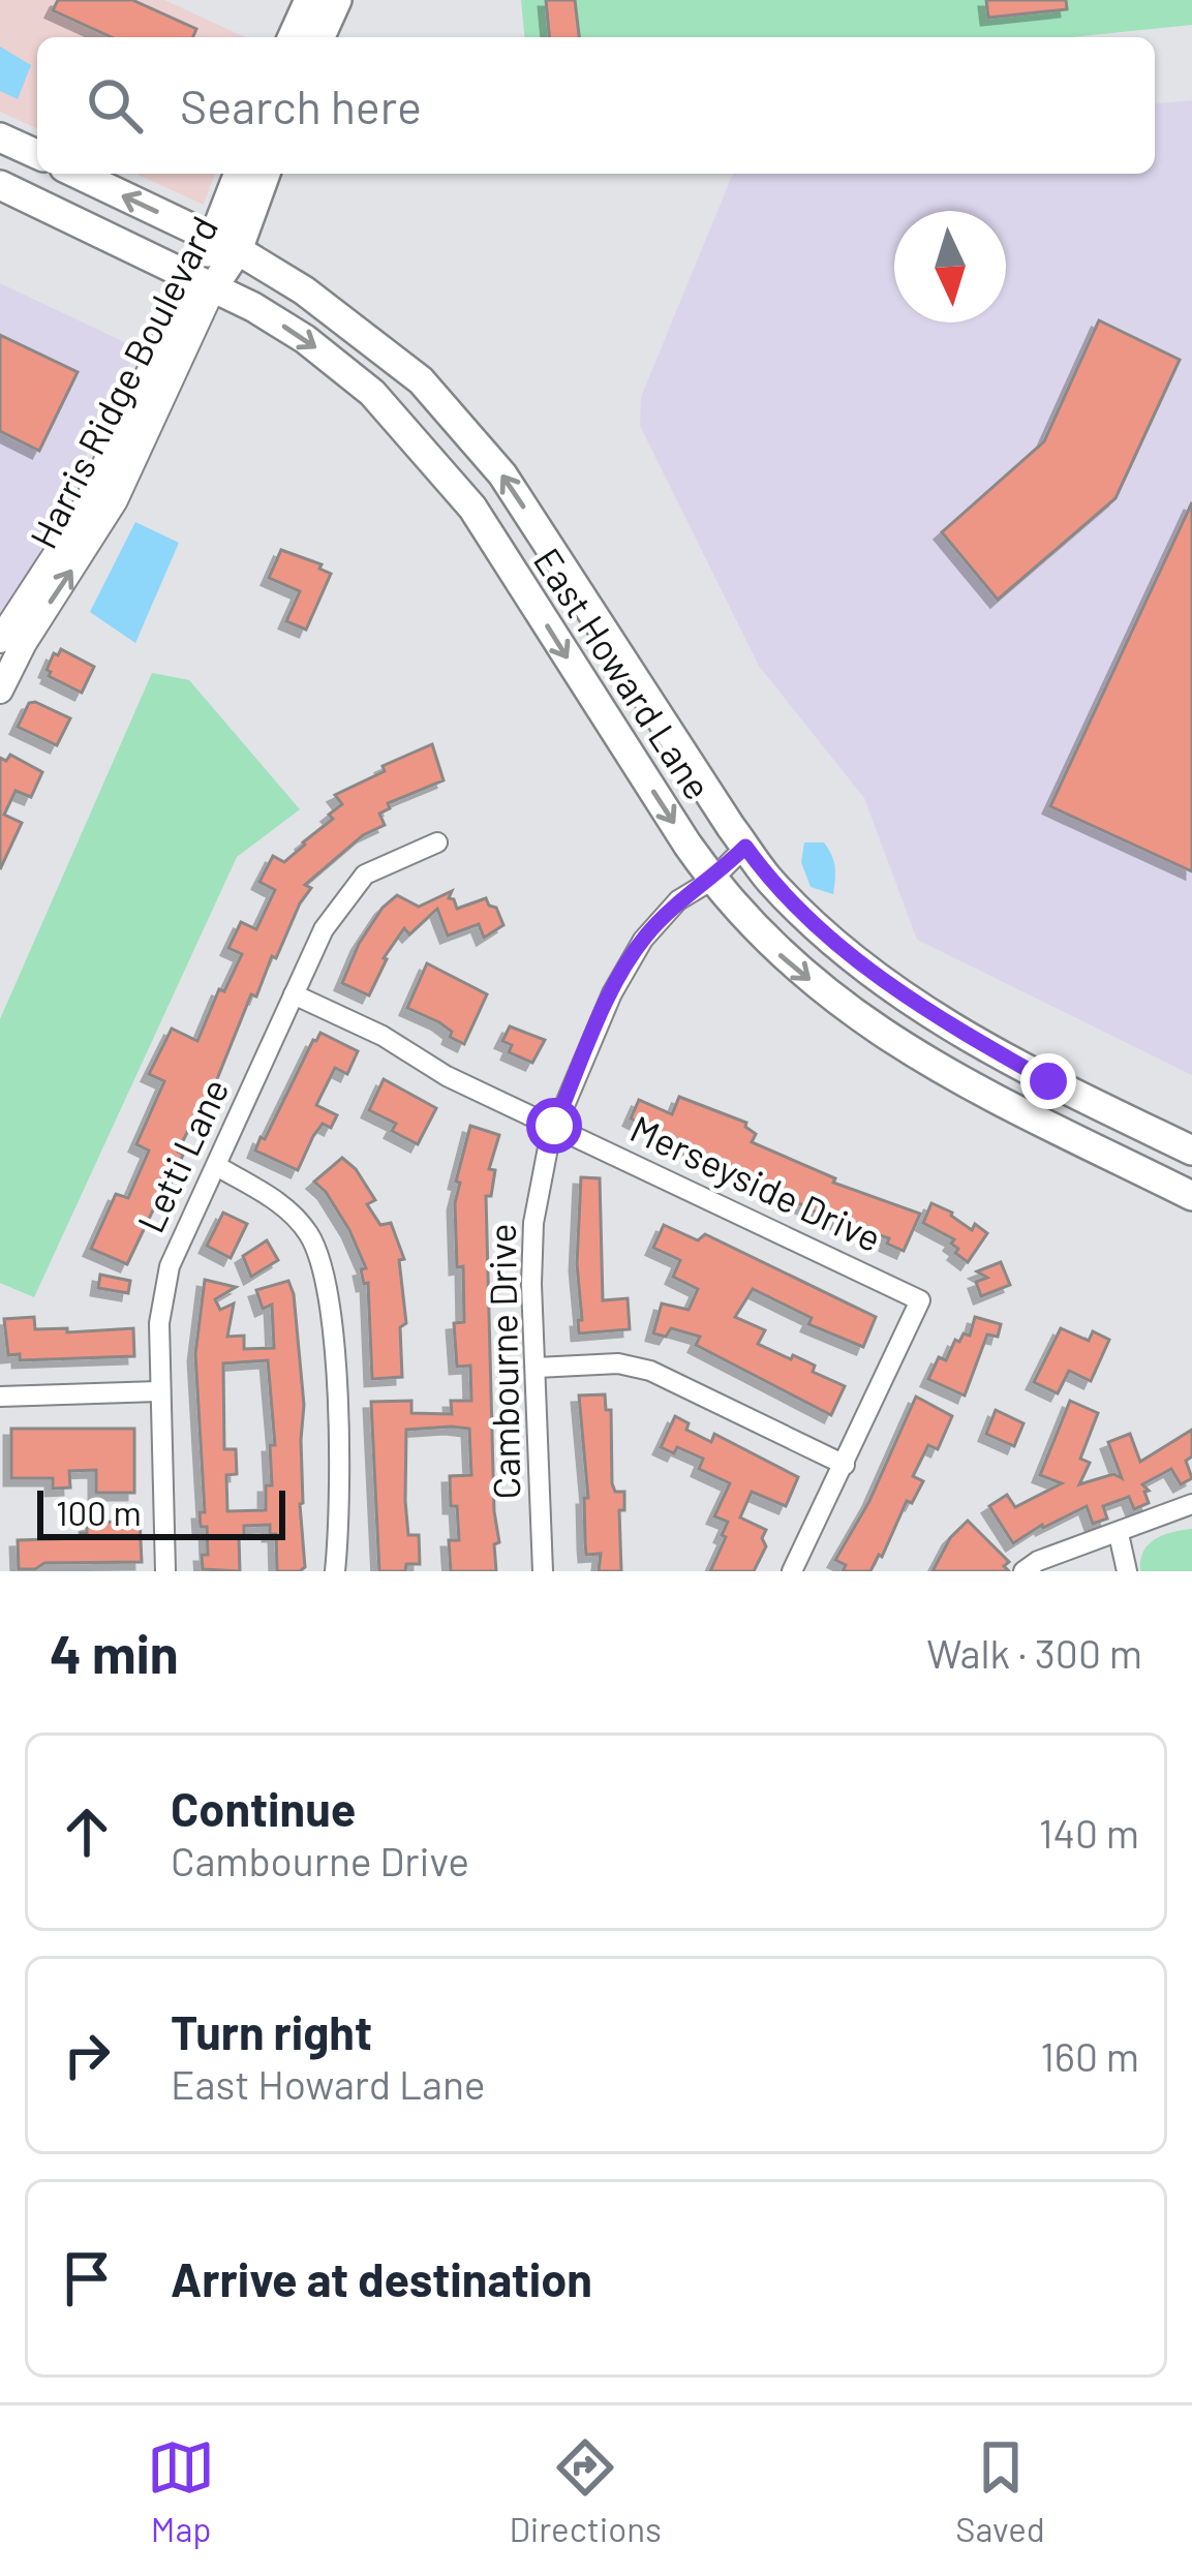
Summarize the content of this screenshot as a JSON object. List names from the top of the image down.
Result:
{
  "streets": {
    "main road": ["Harris Ridge Boulevard", "East Howard Lane"],
    "street": ["Letti Lane", "Merseyside Drive", "Cambourne Drive"]
  },
  "crossings": [
    ["Harris Ridge Boulevard", "East Howard Lane"],
    ["East Howard Lane", "Cambourne Drive"],
    ["Letti Lane", "Merseyside Drive"],
    ["Merseyside Drive", "Cambourne Drive"]
  ],
  "one_way": ["Harris Ridge Boulevard"],
  "scale_bar": "100 m",
  "north": "bottom",
  "page": {
    "search": "Search here",
    "scale": "100 m",
    "heading": ["4 min", "Walk · 300 m"],
    "list": [
      ["Continue", "Cambourne Drive", "140 m"],
      ["Turn right", "East Howard Lane", "160 m"],
      "Arrive at destination"
    ],
    "nav": ["Map", "Directions", "Saved"]
  }
}
